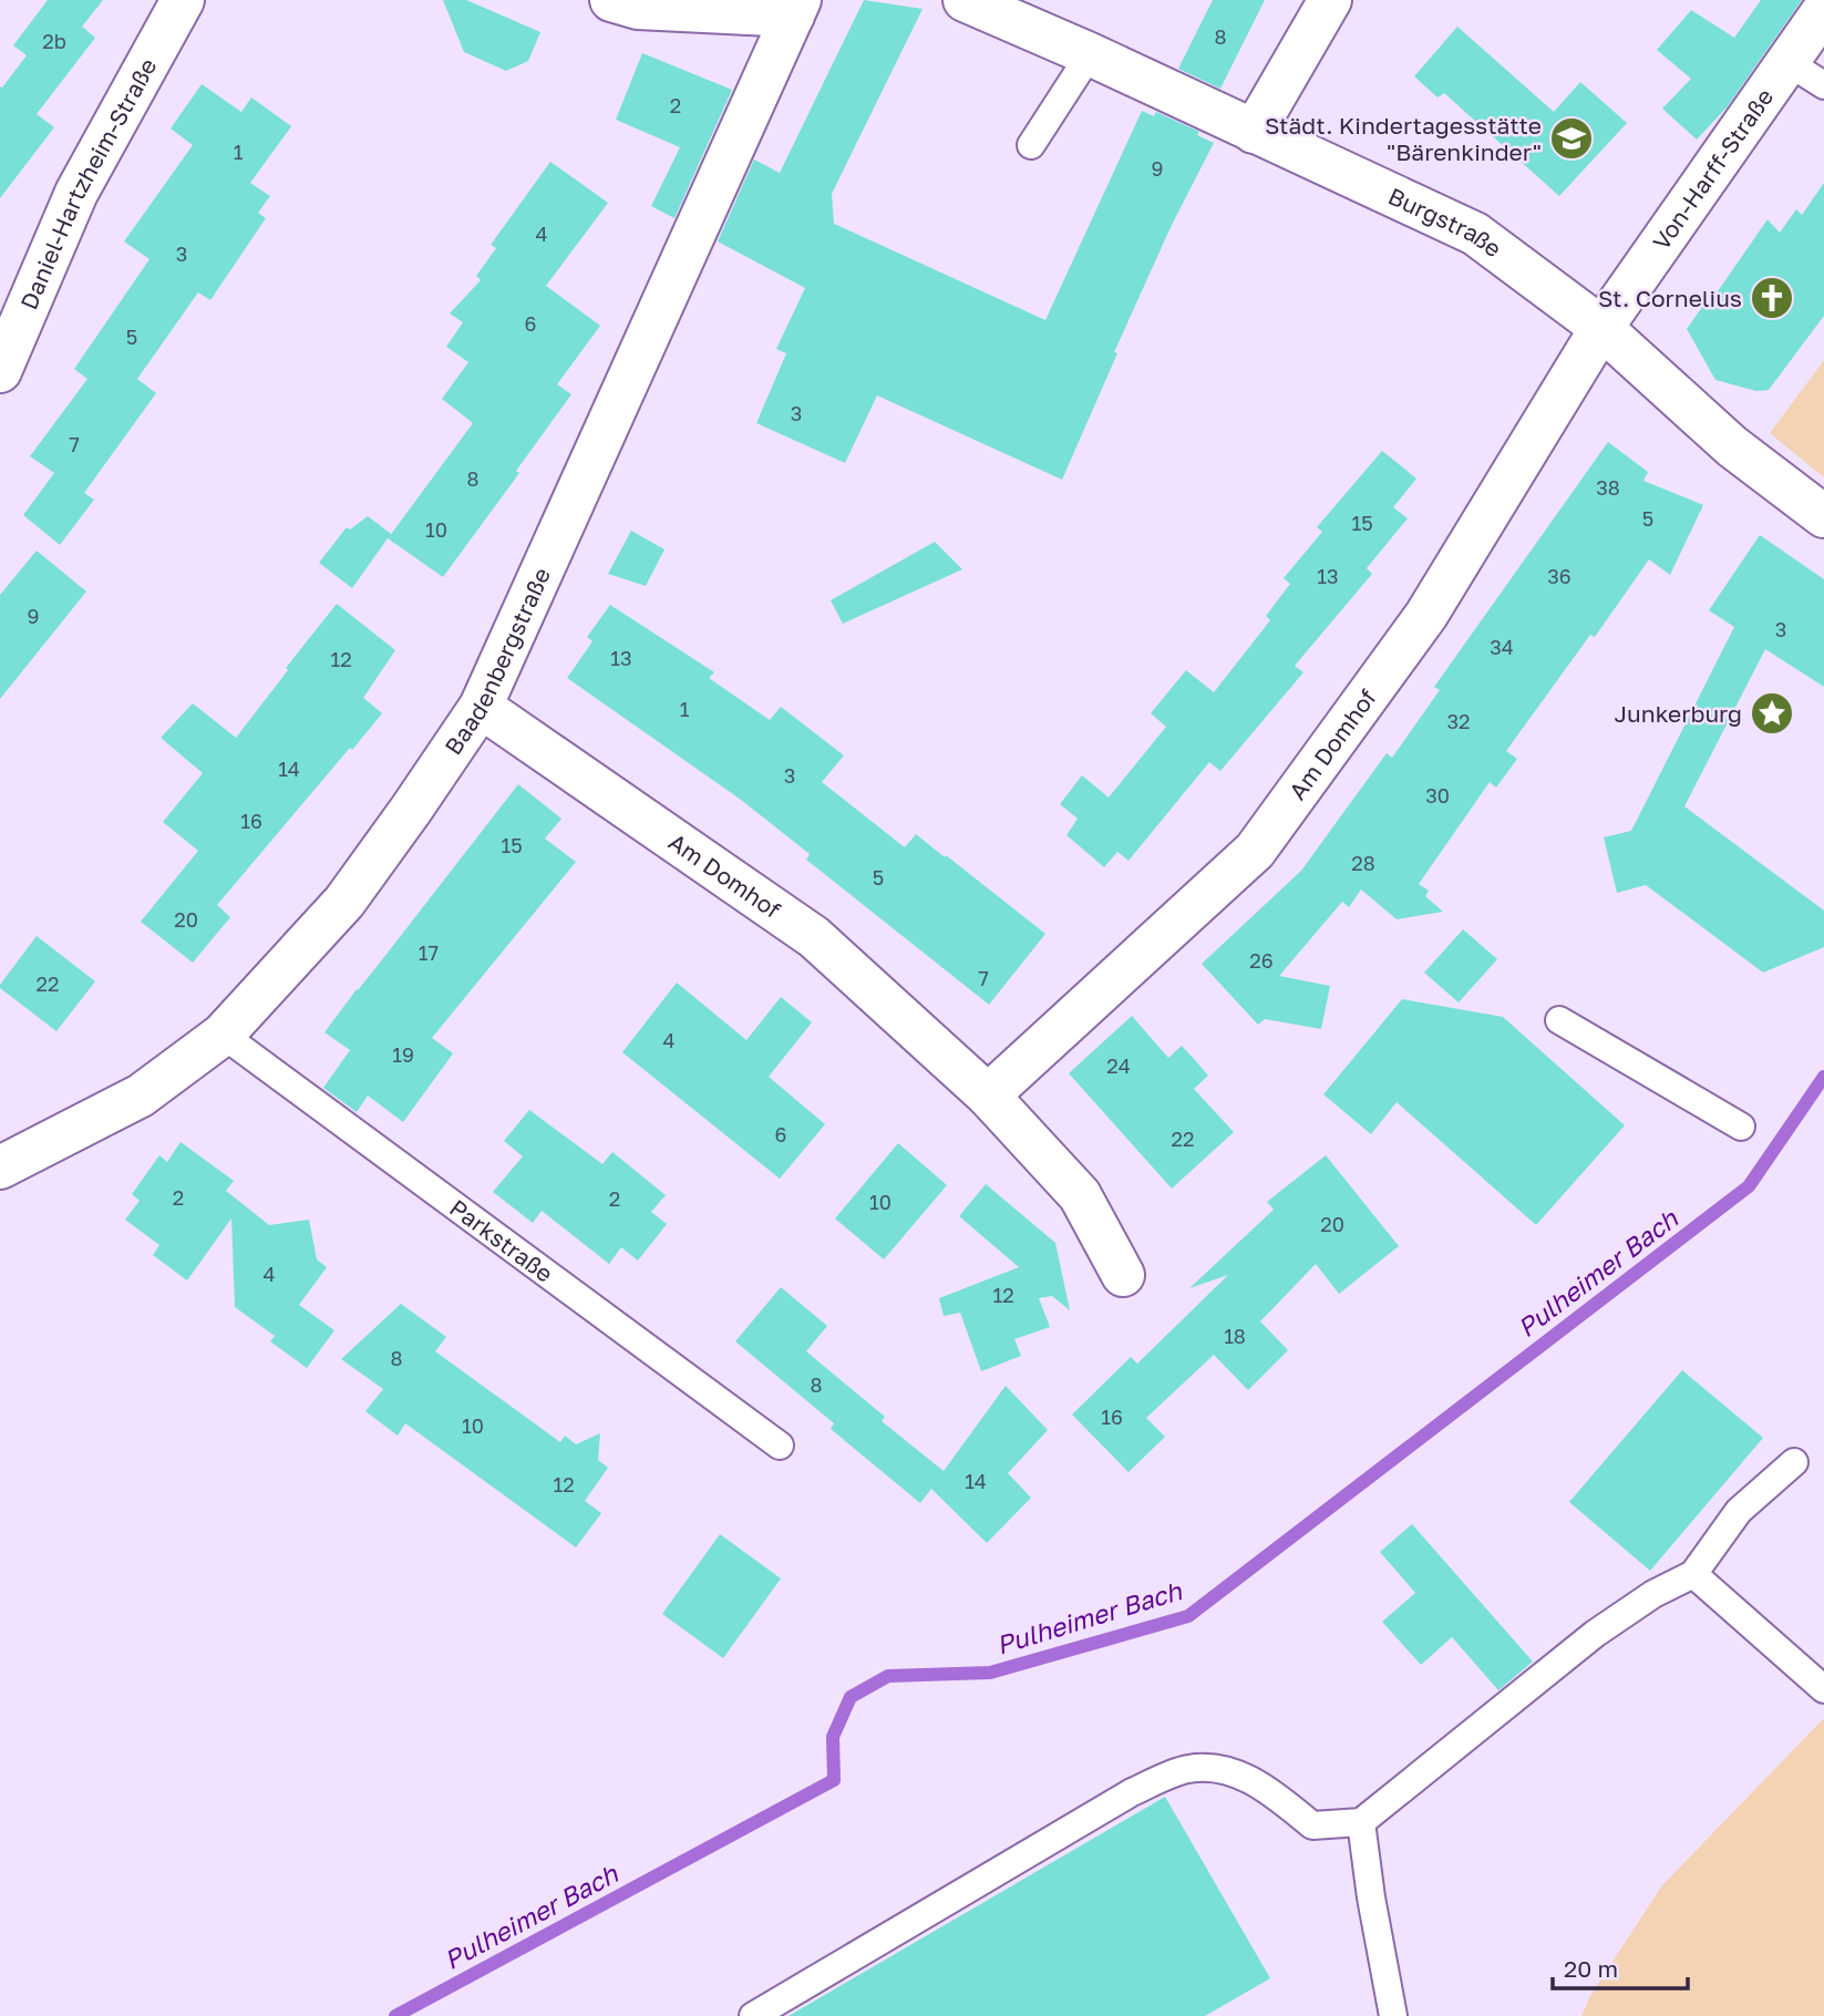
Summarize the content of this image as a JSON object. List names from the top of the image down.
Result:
{
  "streets": {
    "street": [
      "Von-Harff-Straße",
      "Daniel-Hartzheim-Straße",
      "Burgstraße",
      "Baadenbergstraße",
      "Am Domhof"
    ],
    "lane": ["Parkstraße"]
  },
  "crossings": [
    ["Von-Harff-Straße", "Burgstraße"],
    ["Von-Harff-Straße", "Am Domhof"],
    ["Burgstraße", "Am Domhof"],
    ["Baadenbergstraße", "Am Domhof"],
    ["Baadenbergstraße", "Parkstraße"]
  ],
  "water": ["Pulheimer Bach"],
  "places": {
    "school or university": ["Städt. Kindertagesstätte \"Bärenkinder\""],
    "church": ["St. Cornelius"],
    "place": ["Junkerburg"]
  },
  "house_numbers": [
    "8",
    "2b",
    "2",
    "1",
    "9",
    "4",
    "3",
    "6",
    "5",
    "3",
    "7",
    "8",
    "38",
    "5",
    "15",
    "10",
    "13",
    "36",
    "9",
    "3",
    "34",
    "13",
    "12",
    "1",
    "32",
    "14",
    "3",
    "30",
    "16",
    "15",
    "28",
    "5",
    "20",
    "17",
    "26",
    "7",
    "22",
    "4",
    "19",
    "24",
    "6",
    "22",
    "2",
    "2",
    "10",
    "20",
    "4",
    "12",
    "18",
    "8",
    "8",
    "16",
    "10",
    "14",
    "12"
  ],
  "scale_bar": "20 m"
}
